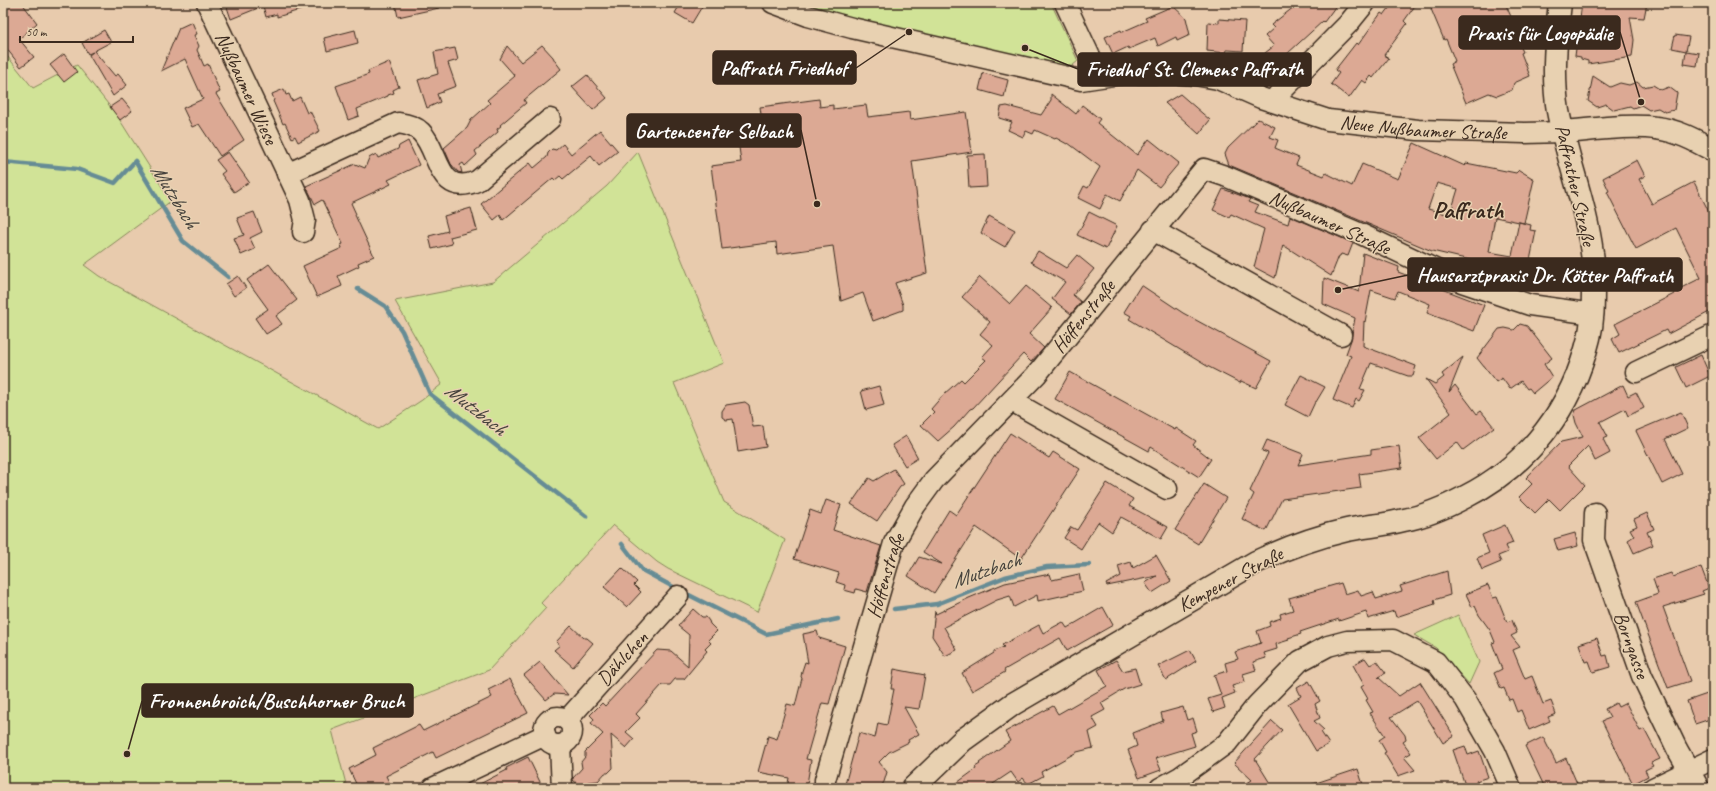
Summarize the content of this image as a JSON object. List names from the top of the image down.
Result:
{
  "streets": {
    "main road": ["Paffrather Straße", "Kempener Straße"],
    "street": [
      "Nußbaumer Wiese",
      "Neue Nußbaumer Straße",
      "Nußbaumer Straße",
      "Höffenstraße",
      "Borngasse",
      "Dählchen"
    ]
  },
  "crossings": [
    ["Neue Nußbaumer Straße", "Paffrather Straße"],
    ["Paffrather Straße", "Nußbaumer Straße"],
    ["Paffrather Straße", "Kempener Straße"],
    ["Nußbaumer Straße", "Höffenstraße"]
  ],
  "districts": ["Paffrath"],
  "water": ["Mutzbach"],
  "places": [
    "Paffrath Friedhof",
    "Friedhof St. Clemens Paffrath",
    "Praxis für Logopädie",
    "Gartencenter Selbach",
    "Hausarztpraxis Dr. Kötter Paffrath",
    "Fronnenbroich/Buschhorner Bruch"
  ],
  "scale_bar": "50 m"
}
